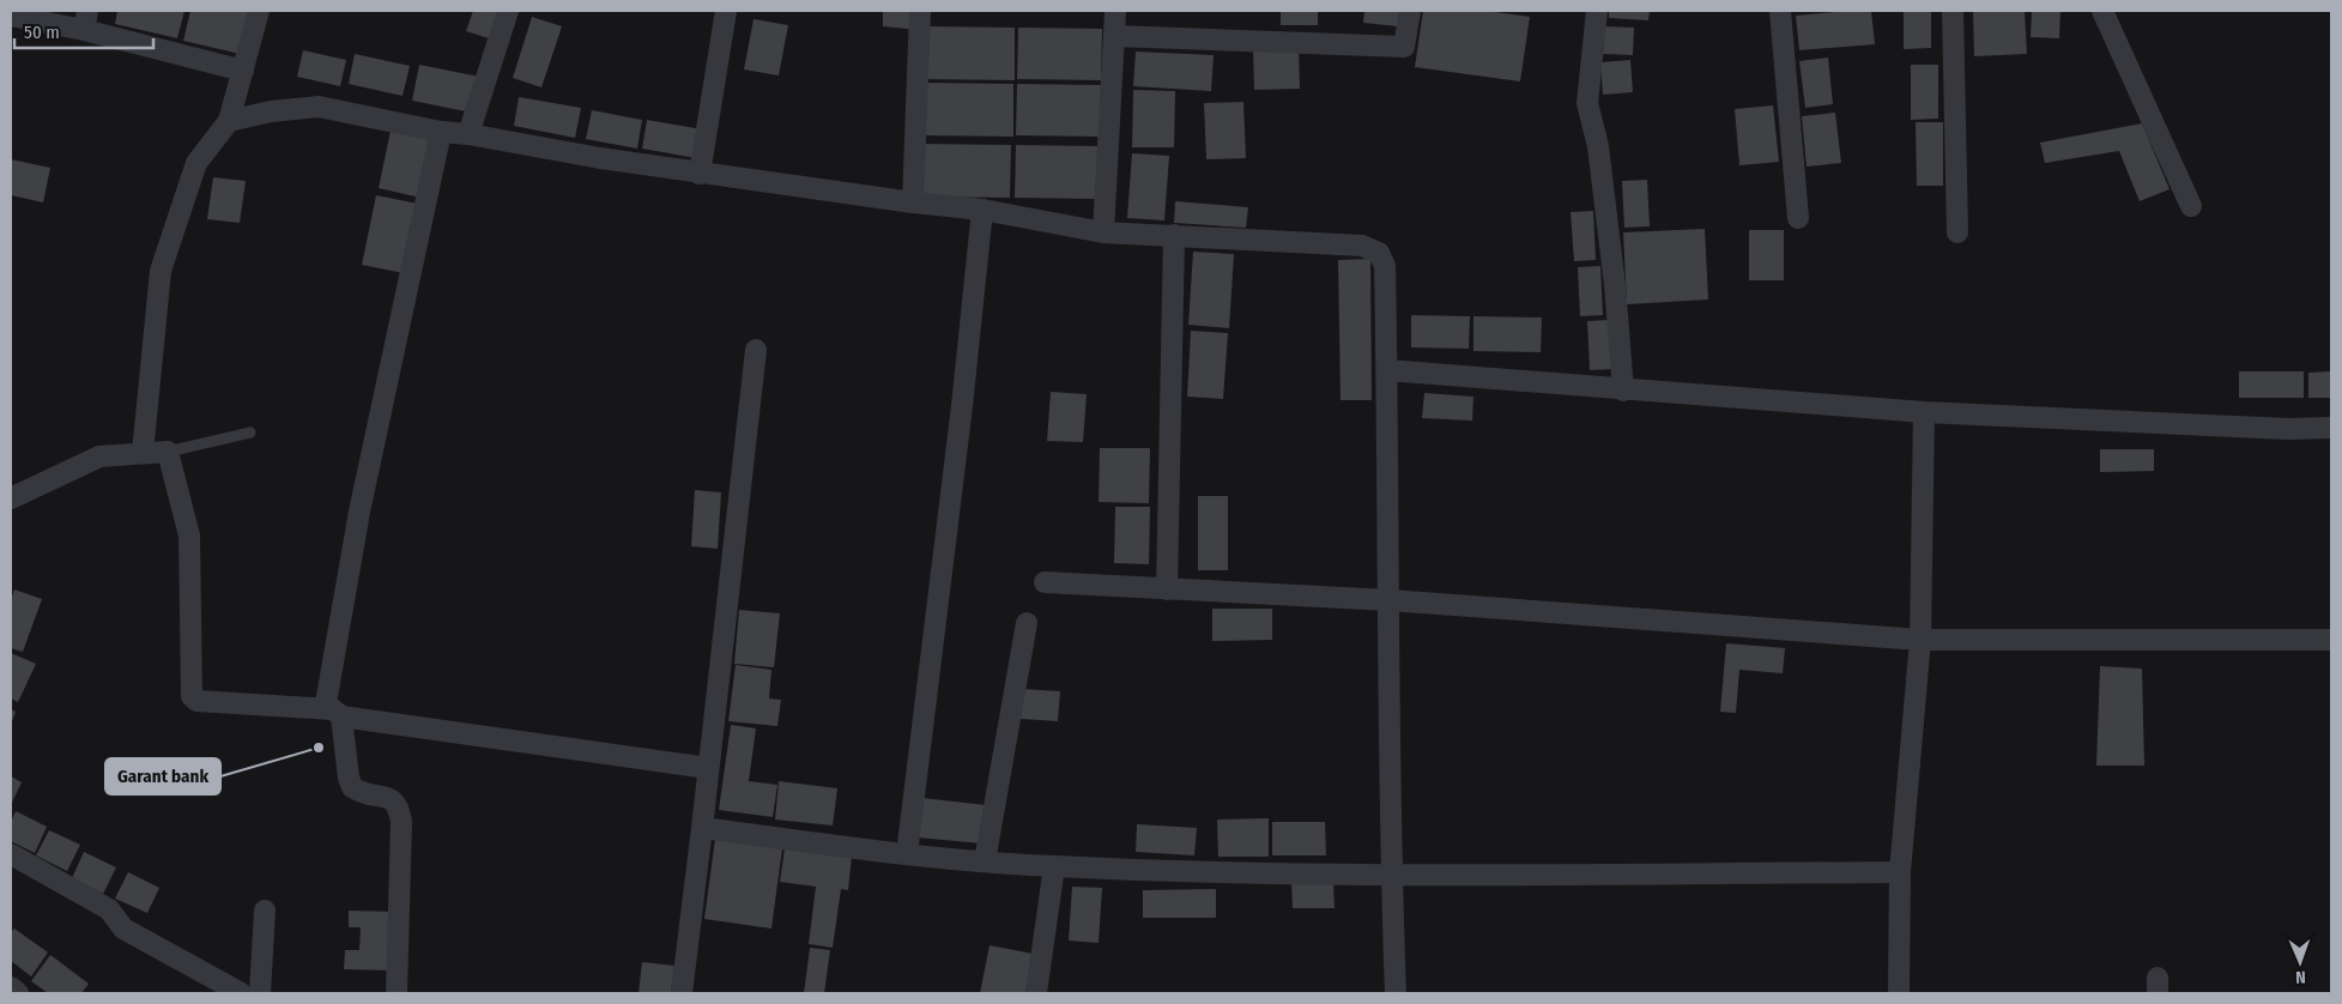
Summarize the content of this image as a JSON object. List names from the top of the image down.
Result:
{
  "places": ["Garant bank"],
  "scale_bar": "50 m",
  "north": "bottom"
}
